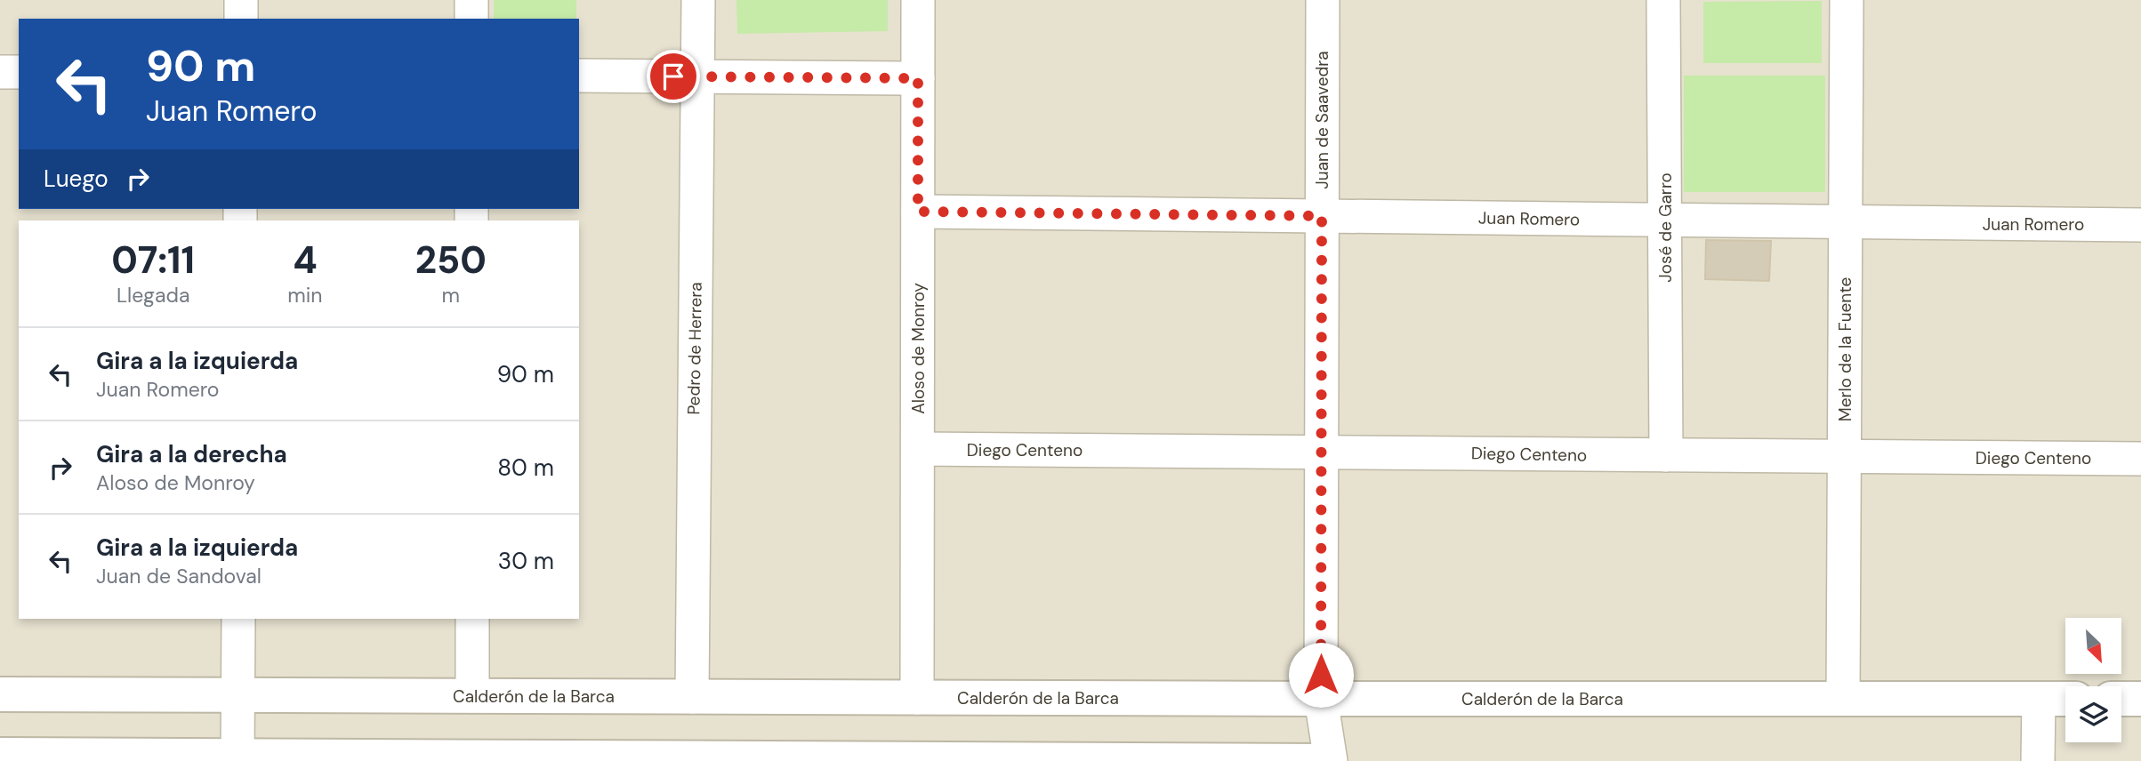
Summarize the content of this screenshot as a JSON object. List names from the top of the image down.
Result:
{
  "streets": {
    "street": [
      "Juan de Saavedra",
      "Juan Romero",
      "José de Garro",
      "Pedro de Herrera",
      "Aloso de Monroy",
      "Merlo de la Fuente",
      "Diego Centeno",
      "Calderón de la Barca"
    ]
  },
  "crossings": [
    ["Juan de Saavedra", "Juan Romero"],
    ["Juan de Saavedra", "Diego Centeno"],
    ["Juan de Saavedra", "Calderón de la Barca"],
    ["Juan Romero", "José de Garro"],
    ["Juan Romero", "Aloso de Monroy"],
    ["Juan Romero", "Merlo de la Fuente"],
    ["José de Garro", "Diego Centeno"],
    ["Pedro de Herrera", "Calderón de la Barca"],
    ["Aloso de Monroy", "Diego Centeno"],
    ["Aloso de Monroy", "Calderón de la Barca"],
    ["Merlo de la Fuente", "Diego Centeno"],
    ["Merlo de la Fuente", "Calderón de la Barca"]
  ],
  "north": "bottom right",
  "page": {
    "turn": ["90 m", "Juan Romero"],
    "then": "Luego",
    "eta": [
      "07:11",
      "Llegada",
      "4",
      "min",
      "250",
      "m"
    ],
    "list": [
      {
        "name": "Gira a la izquierda",
        "note": "Juan Romero",
        "value": "90 m"
      },
      {
        "name": "Gira a la derecha",
        "note": "Aloso de Monroy",
        "value": "80 m"
      },
      {
        "name": "Gira a la izquierda",
        "note": "Juan de Sandoval",
        "value": "30 m"
      }
    ]
  }
}
